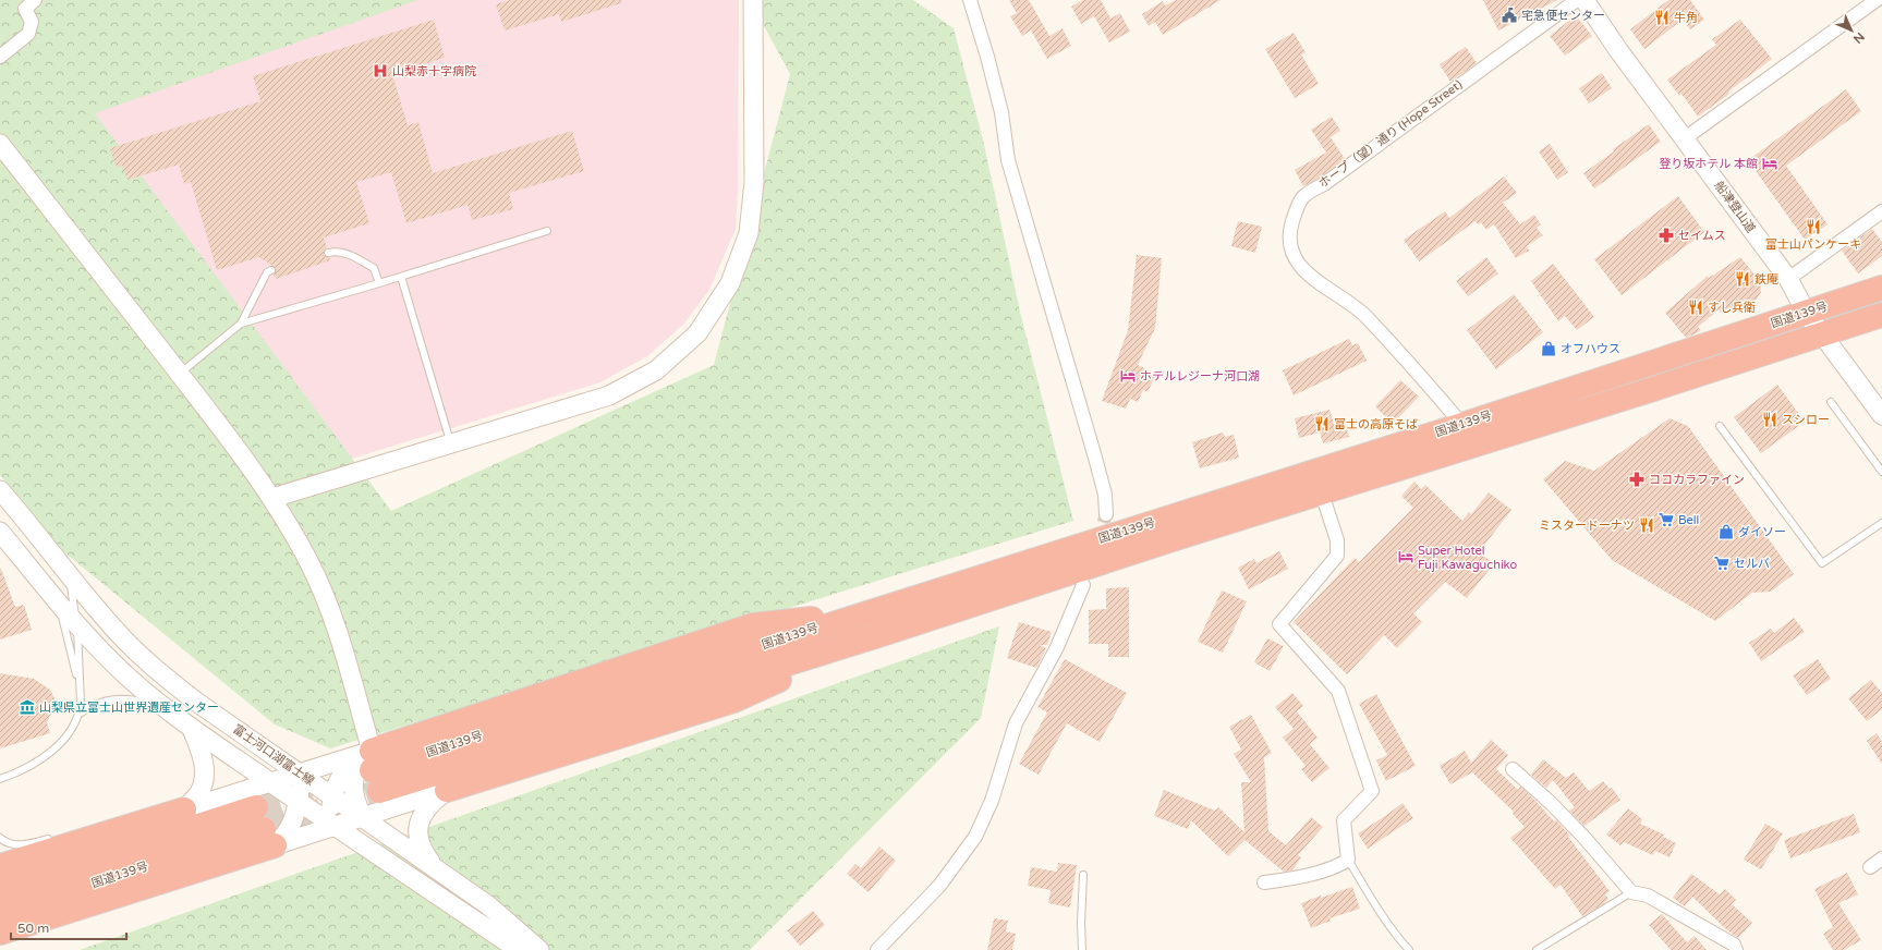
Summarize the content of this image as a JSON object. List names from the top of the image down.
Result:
{
  "streets": {
    "highway": ["国道139号"],
    "main road": ["船津登山道", "富士河口湖富士線"],
    "street": ["ホープ（望）通り (Hope Street)"]
  },
  "crossings": [
    ["ホープ（望）通り (Hope Street)", "国道139号"],
    ["船津登山道", "国道139号"]
  ],
  "places": {
    "public building": ["宅急便センター"],
    "restaurant": [
      "牛角",
      "富士山パンケーキ",
      "鉄庵",
      "すし兵衛",
      "スシロー",
      "富士の高原そば",
      "ミスタードーナツ"
    ],
    "hospital": ["山梨赤十字病院"],
    "hotel": ["登り坂ホテル 本館", "ホテルレジーナ河口湖", "Super Hotel Fuji Kawaguchiko"],
    "pharmacy": ["セイムス", "ココカラファイン"],
    "shop": ["オフハウス", "ダイソー"],
    "supermarket": ["Bell", "セルバ"],
    "museum": ["山梨県立富士山世界遺産センター"]
  },
  "scale_bar": "50 m",
  "north": "bottom right"
}
